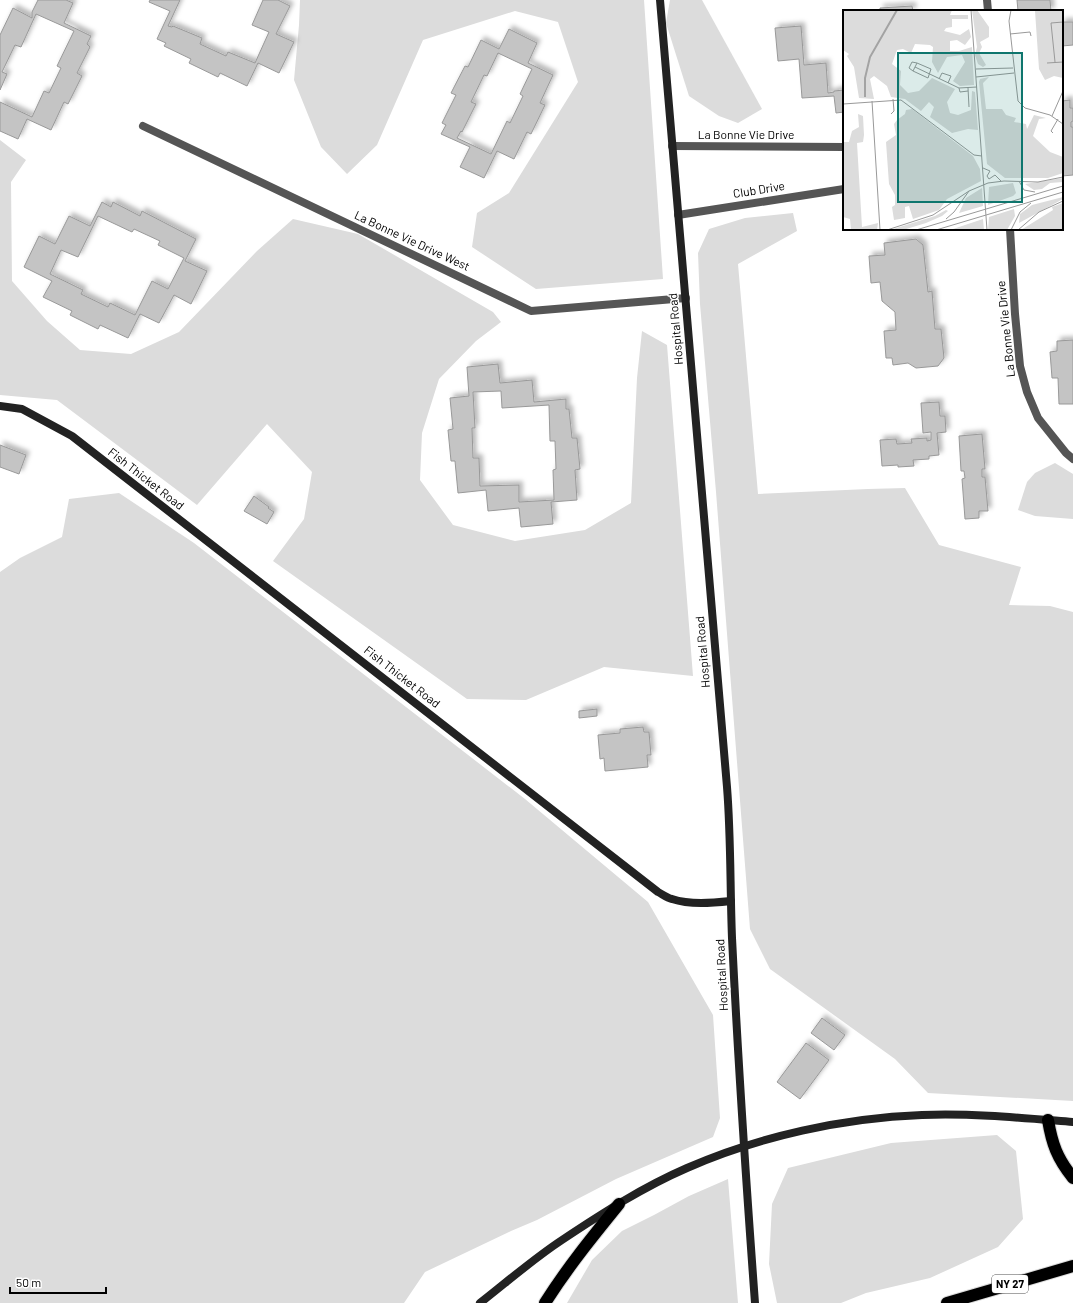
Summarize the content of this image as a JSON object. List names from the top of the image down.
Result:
{
  "streets": {
    "highway": ["NY 27"],
    "street": [
      "La Bonne Vie Drive",
      "Club Drive",
      "La Bonne Vie Drive West",
      "Hospital Road",
      "Fish Thicket Road"
    ]
  },
  "crossings": [
    ["La Bonne Vie Drive", "Hospital Road"],
    ["Club Drive", "Hospital Road"],
    ["La Bonne Vie Drive West", "Hospital Road"],
    ["Hospital Road", "Fish Thicket Road"]
  ],
  "scale_bar": "50 m"
}
